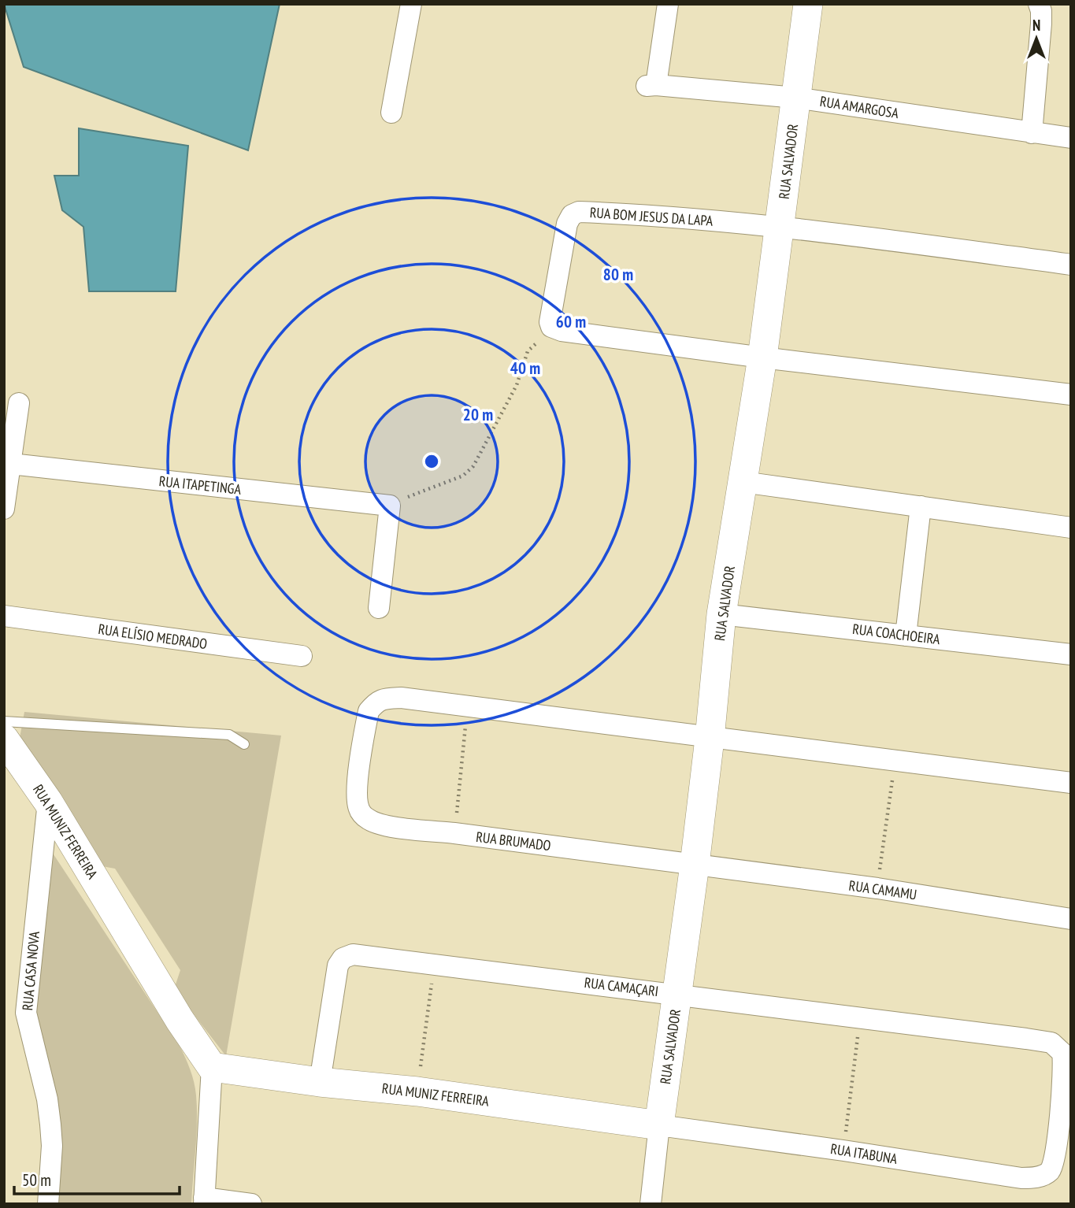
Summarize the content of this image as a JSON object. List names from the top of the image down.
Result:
{
  "streets": {
    "street": [
      "RUA AMARGOSA",
      "RUA SALVADOR",
      "RUA BOM JESUS DA LAPA",
      "RUA ITAPETINGA",
      "RUA COACHOEIRA",
      "RUA ELÍSIO MEDRADO",
      "RUA MUNIZ FERREIRA",
      "RUA BRUMADO",
      "RUA CAMAMU",
      "RUA CASA NOVA",
      "RUA CAMAÇARI",
      "RUA ITABUNA"
    ]
  },
  "crossings": [
    ["RUA AMARGOSA", "RUA SALVADOR"],
    ["RUA SALVADOR", "RUA BOM JESUS DA LAPA"],
    ["RUA SALVADOR", "RUA COACHOEIRA"],
    ["RUA SALVADOR", "RUA MUNIZ FERREIRA"],
    ["RUA SALVADOR", "RUA BRUMADO"],
    ["RUA SALVADOR", "RUA CAMAMU"],
    ["RUA SALVADOR", "RUA CAMAÇARI"],
    ["RUA SALVADOR", "RUA ITABUNA"],
    ["RUA MUNIZ FERREIRA", "RUA CASA NOVA"],
    ["RUA MUNIZ FERREIRA", "RUA CAMAÇARI"],
    ["RUA MUNIZ FERREIRA", "RUA ITABUNA"],
    ["RUA BRUMADO", "RUA CAMAMU"],
    ["RUA CAMAÇARI", "RUA ITABUNA"]
  ],
  "scale_bar": "50 m",
  "north": "top",
  "rings": [
    "80 m",
    "60 m",
    "40 m",
    "20 m"
  ]
}
